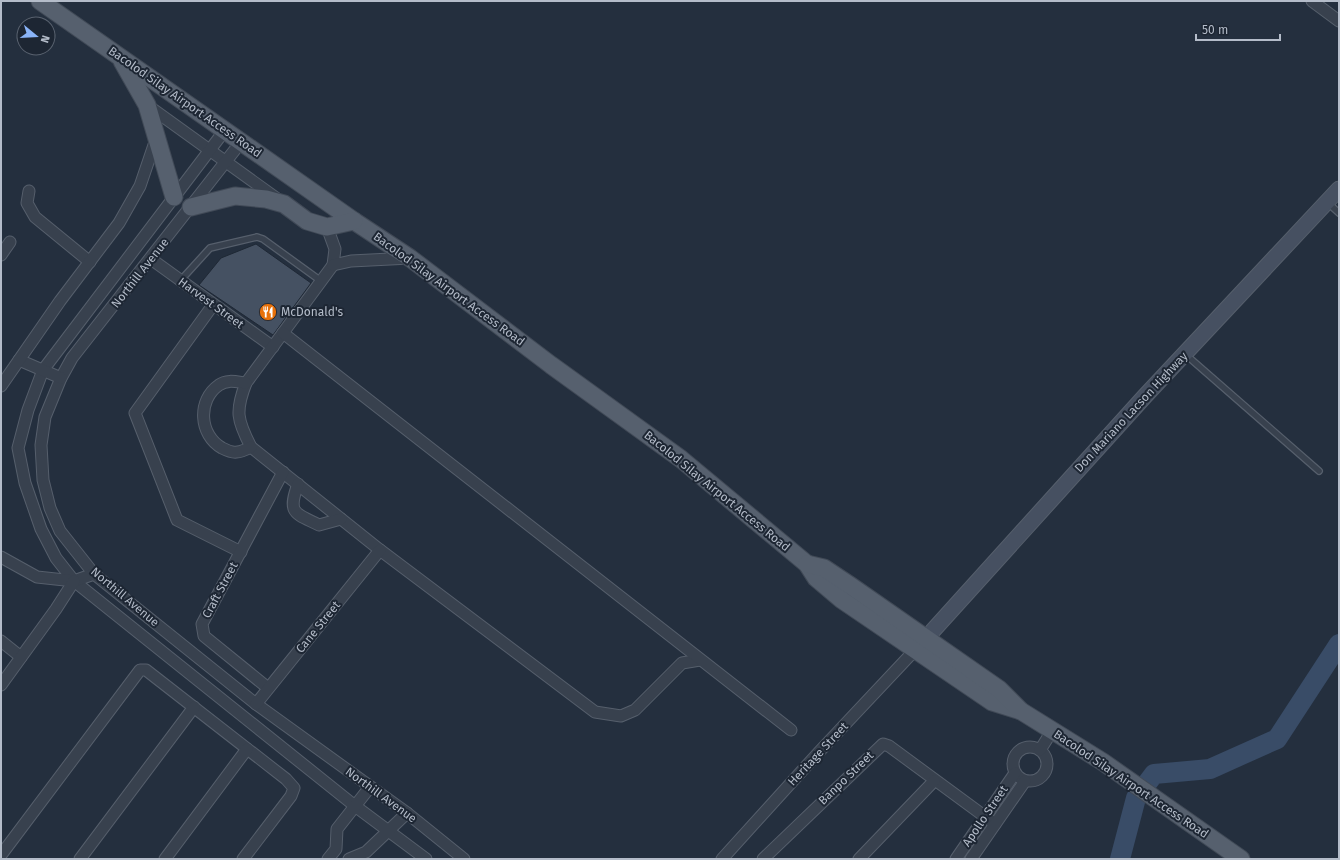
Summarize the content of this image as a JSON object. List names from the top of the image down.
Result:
{
  "streets": {
    "main road": ["Bacolod Silay Airport Access Road"],
    "street": [
      "Northill Avenue",
      "Harvest Street",
      "Don Mariano Lacson Highway",
      "Craft Street",
      "Cane Street",
      "Heritage Street",
      "Banpo Street",
      "Apollo Street"
    ]
  },
  "crossings": [
    ["Bacolod Silay Airport Access Road", "Northill Avenue"],
    ["Bacolod Silay Airport Access Road", "Don Mariano Lacson Highway"],
    ["Bacolod Silay Airport Access Road", "Heritage Street"],
    ["Northill Avenue", "Harvest Street"],
    ["Northill Avenue", "Cane Street"],
    ["Don Mariano Lacson Highway", "Heritage Street"],
    ["Craft Street", "Cane Street"],
    ["Banpo Street", "Apollo Street"]
  ],
  "places": {
    "restaurant": ["McDonald's"]
  },
  "scale_bar": "50 m",
  "north": "right"
}
